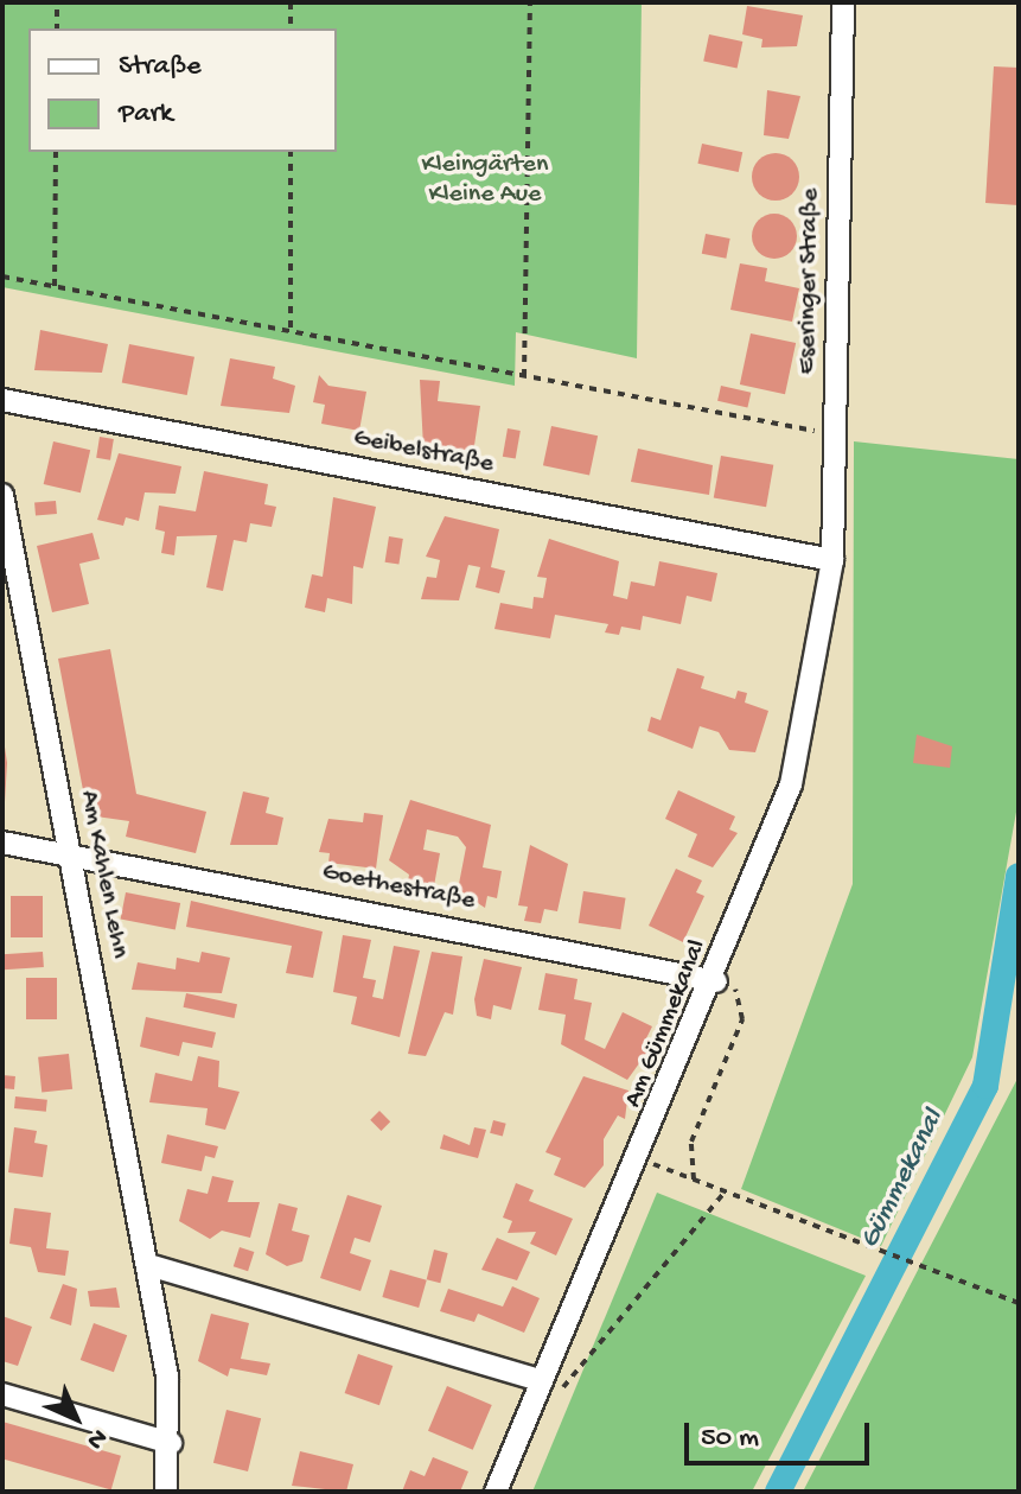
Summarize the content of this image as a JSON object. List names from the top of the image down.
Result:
{
  "streets": {
    "street": [
      "Eseringer Straße",
      "Geibelstraße",
      "Am Kahlen Lehn",
      "Goethestraße",
      "Am Gümmekanal"
    ]
  },
  "crossings": [
    ["Eseringer Straße", "Geibelstraße"],
    ["Eseringer Straße", "Am Gümmekanal"],
    ["Geibelstraße", "Am Gümmekanal"],
    ["Am Kahlen Lehn", "Goethestraße"],
    ["Goethestraße", "Am Gümmekanal"]
  ],
  "water": ["Gümmekanal"],
  "parks": ["Kleingärten Kleine Aue"],
  "legend": ["Straße", "Park"],
  "scale_bar": "50 m",
  "north": "bottom right"
}
